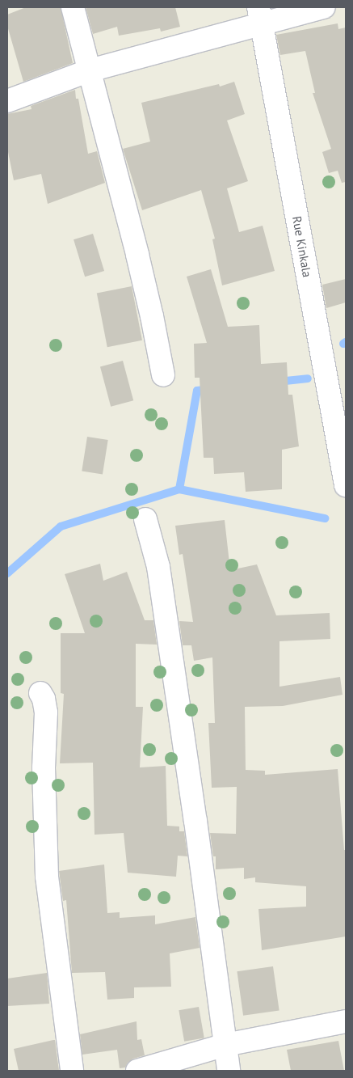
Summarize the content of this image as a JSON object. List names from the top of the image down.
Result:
{
  "streets": {
    "street": ["Rue Kinkala"]
  }
}
